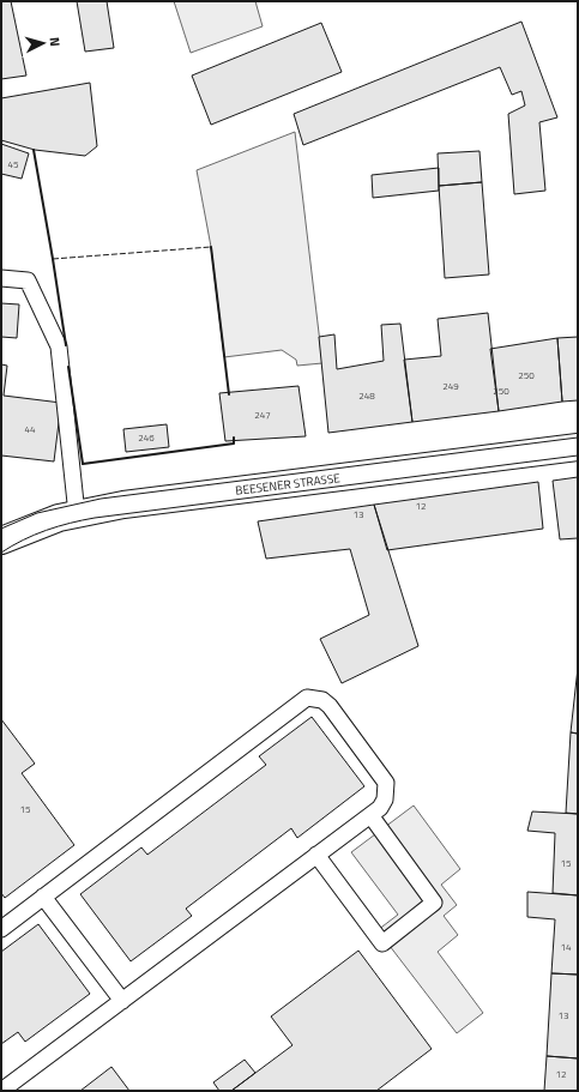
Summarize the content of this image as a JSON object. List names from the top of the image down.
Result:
{
  "streets": {
    "street": ["BEESENER STRASSE"]
  },
  "house_numbers": [
    "45",
    "250",
    "249",
    "250",
    "248",
    "247",
    "44",
    "246",
    "12",
    "13",
    "15",
    "15",
    "14",
    "13",
    "12"
  ],
  "north": "right"
}
